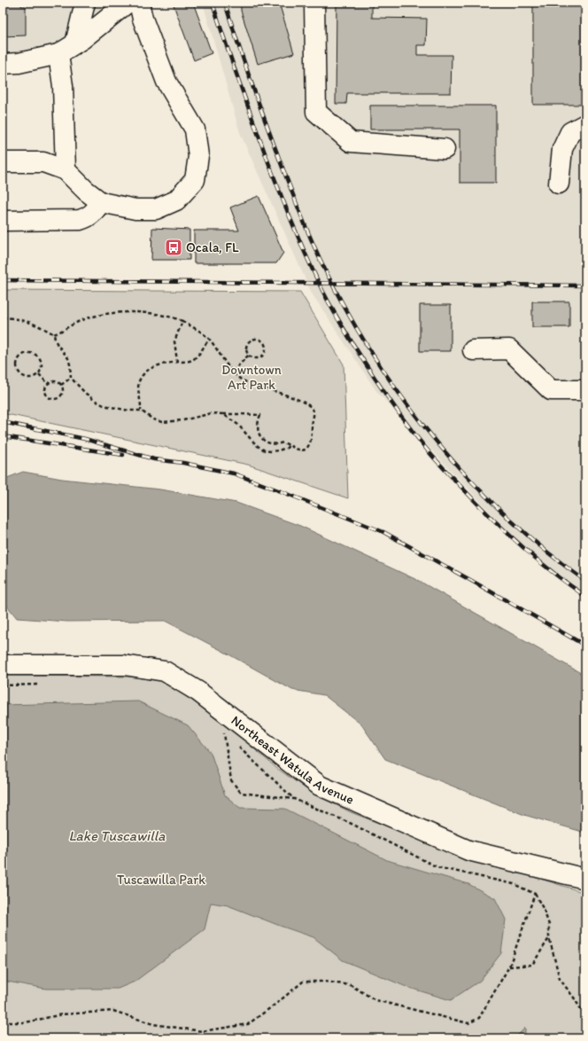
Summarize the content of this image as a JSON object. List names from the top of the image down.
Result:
{
  "streets": {
    "street": ["Northeast Watula Avenue"]
  },
  "water": ["Lake Tuscawilla"],
  "parks": ["Downtown Art Park", "Tuscawilla Park"],
  "places": {
    "bus stop": ["Ocala, FL"]
  }
}
